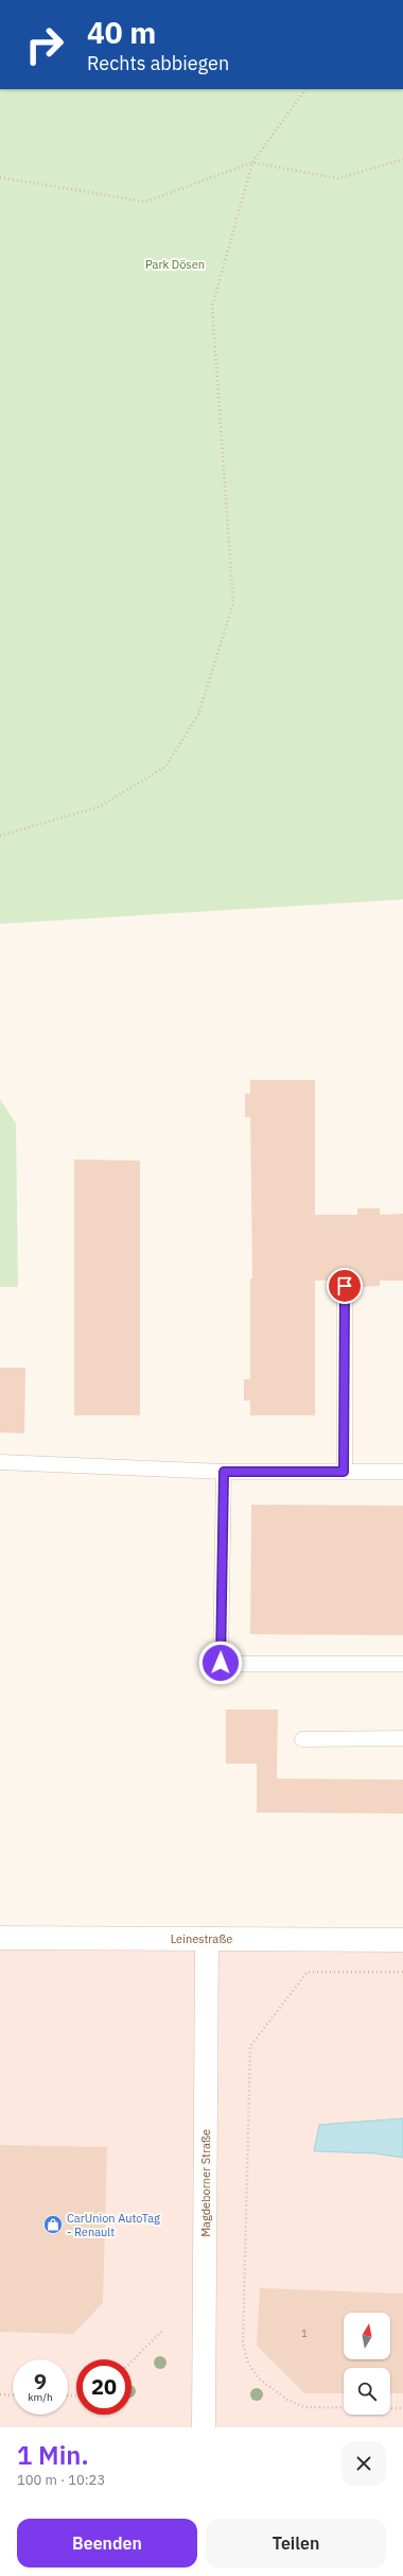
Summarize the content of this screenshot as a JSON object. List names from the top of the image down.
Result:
{
  "streets": {
    "street": ["Leinestraße", "Magdeborner Straße"]
  },
  "crossings": [
    ["Leinestraße", "Magdeborner Straße"]
  ],
  "parks": ["Park Dösen"],
  "places": {
    "shop": ["CarUnion AutoTag - Renault"]
  },
  "house_numbers": ["1"],
  "north": "top",
  "page": {
    "turn": ["40 m", "Rechts abbiegen"],
    "speed": "9 km/h",
    "limit": "20",
    "heading": ["1 Min.", "100 m · 10:23"],
    "buttons": ["Beenden", "Teilen"]
  }
}
